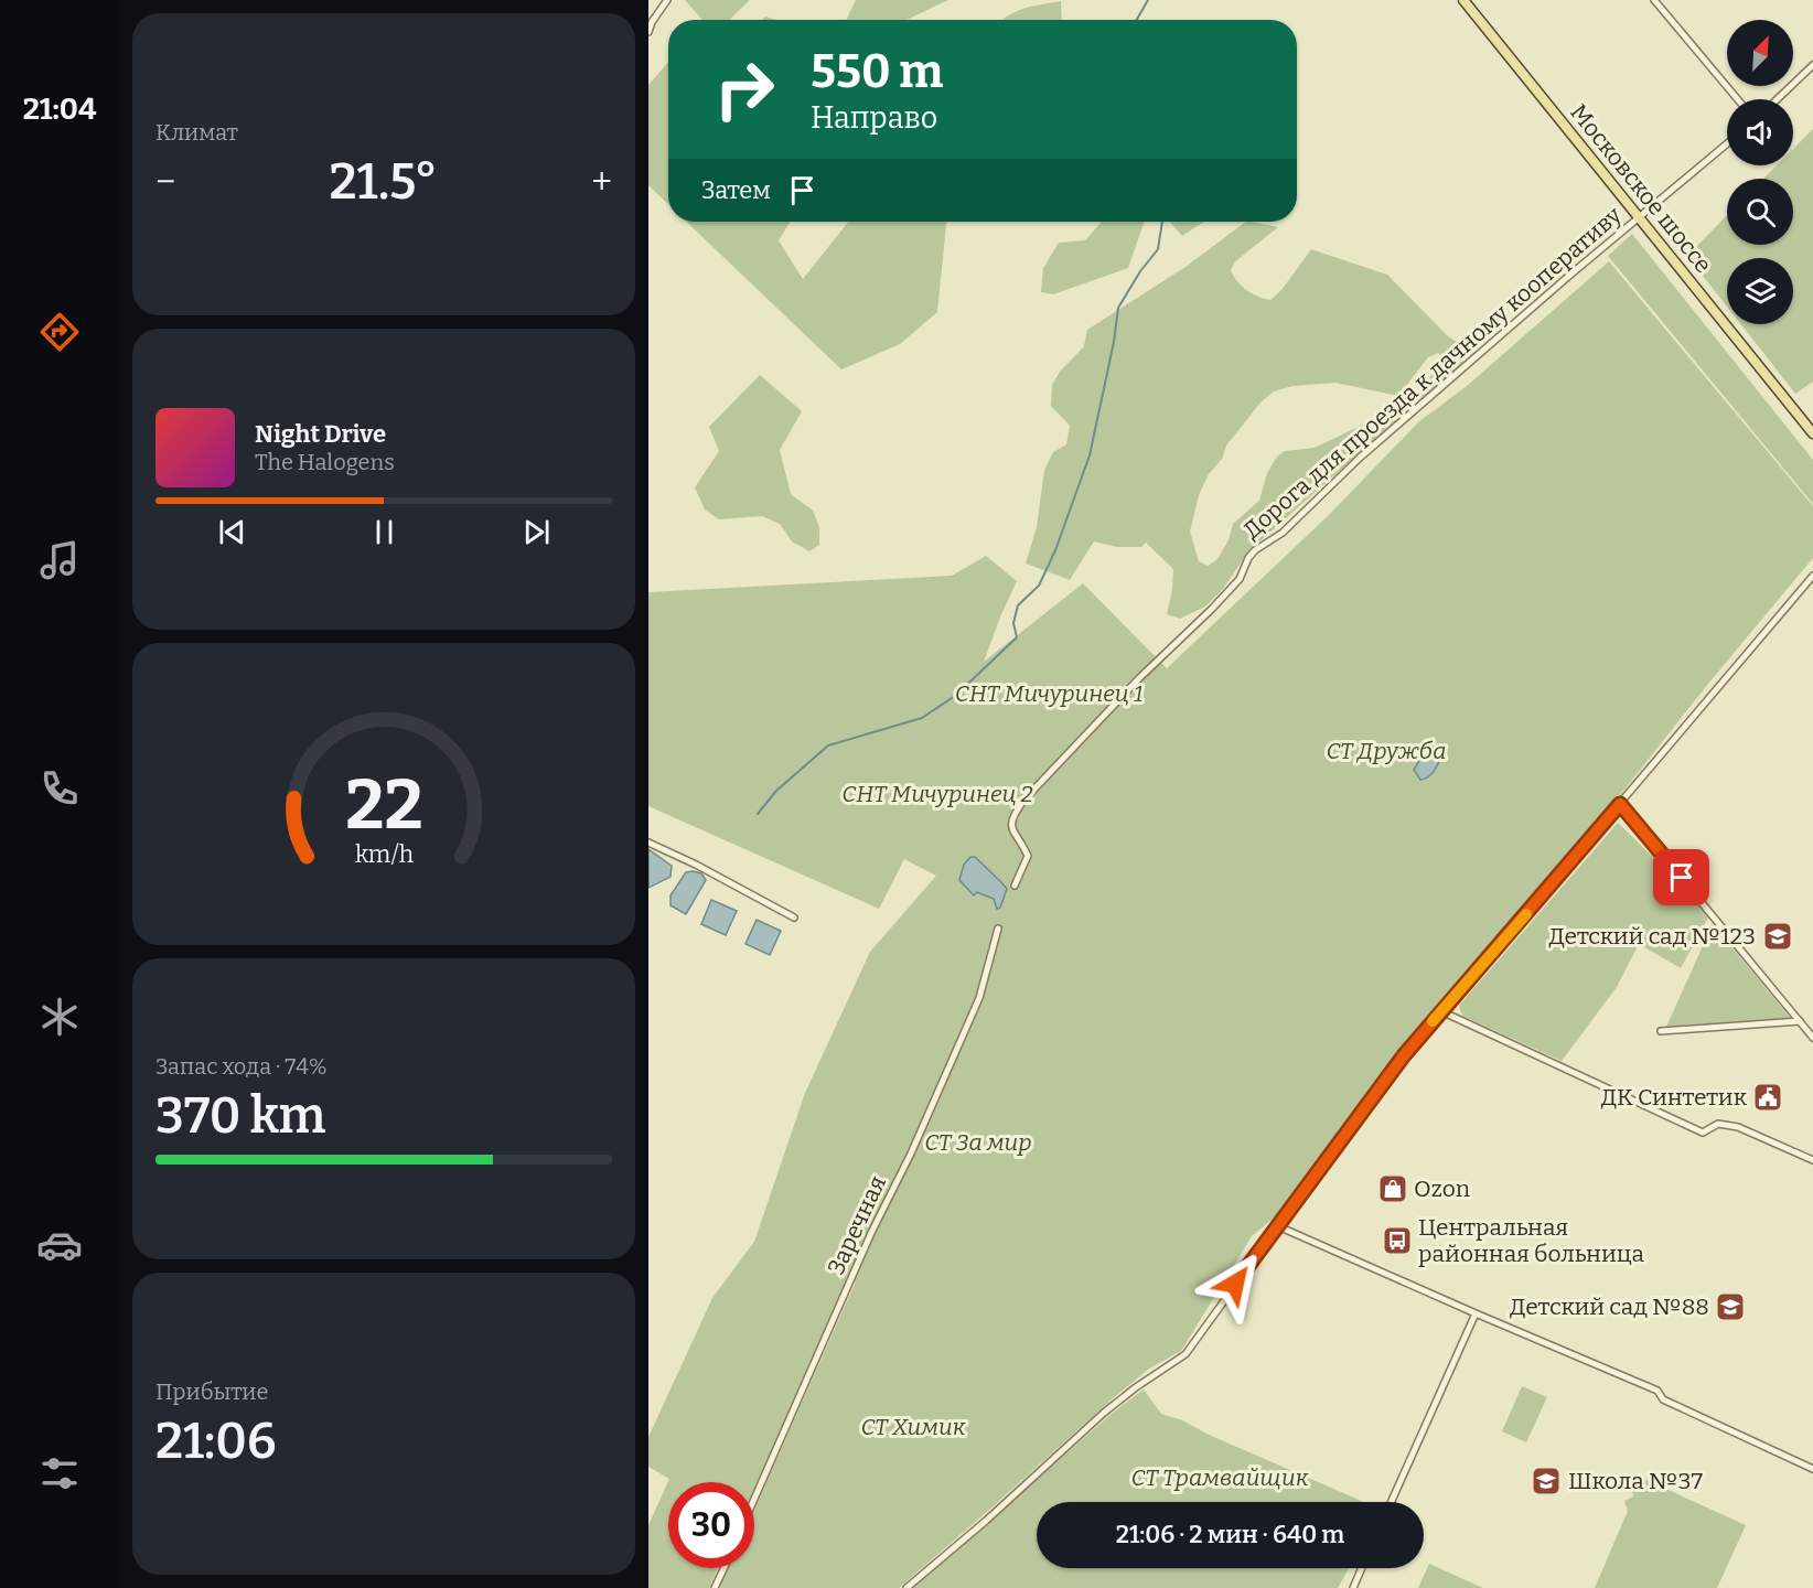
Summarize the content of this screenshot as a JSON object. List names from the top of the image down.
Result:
{
  "streets": {
    "main road": ["Московское шоссе"],
    "street": ["Дорога для проезда к дачному кооперативу", "Заречная"]
  },
  "crossings": [
    ["Московское шоссе", "Дорога для проезда к дачному кооперативу"]
  ],
  "parks": [
    "СНТ Мичуринец 1",
    "СТ Дружба",
    "СНТ Мичуринец 2",
    "СТ За мир",
    "СТ Химик",
    "СТ Трамвайщик"
  ],
  "places": {
    "school or university": ["Детский сад №123", "Детский сад №88", "Школа №37"],
    "public building": ["ДК Синтетик"],
    "shop": ["Ozon"],
    "bus stop": ["Центральная районная больница"]
  },
  "north": "top right",
  "page": {
    "tabs": "21:04",
    "tile": [
      "Климат",
      ["Запас хода · 74%", "370 km"],
      ["Прибытие", "21:06"]
    ],
    "turn": ["550 m", "Направо"],
    "heat": ["−", "21.5°", "+"],
    "then": "Затем",
    "song": ["Night Drive", "The Halogens"],
    "limit": "30",
    "trip": "21:06 · 2 мин · 640 m",
    "gauge": ["22", "km/h"]
  }
}
